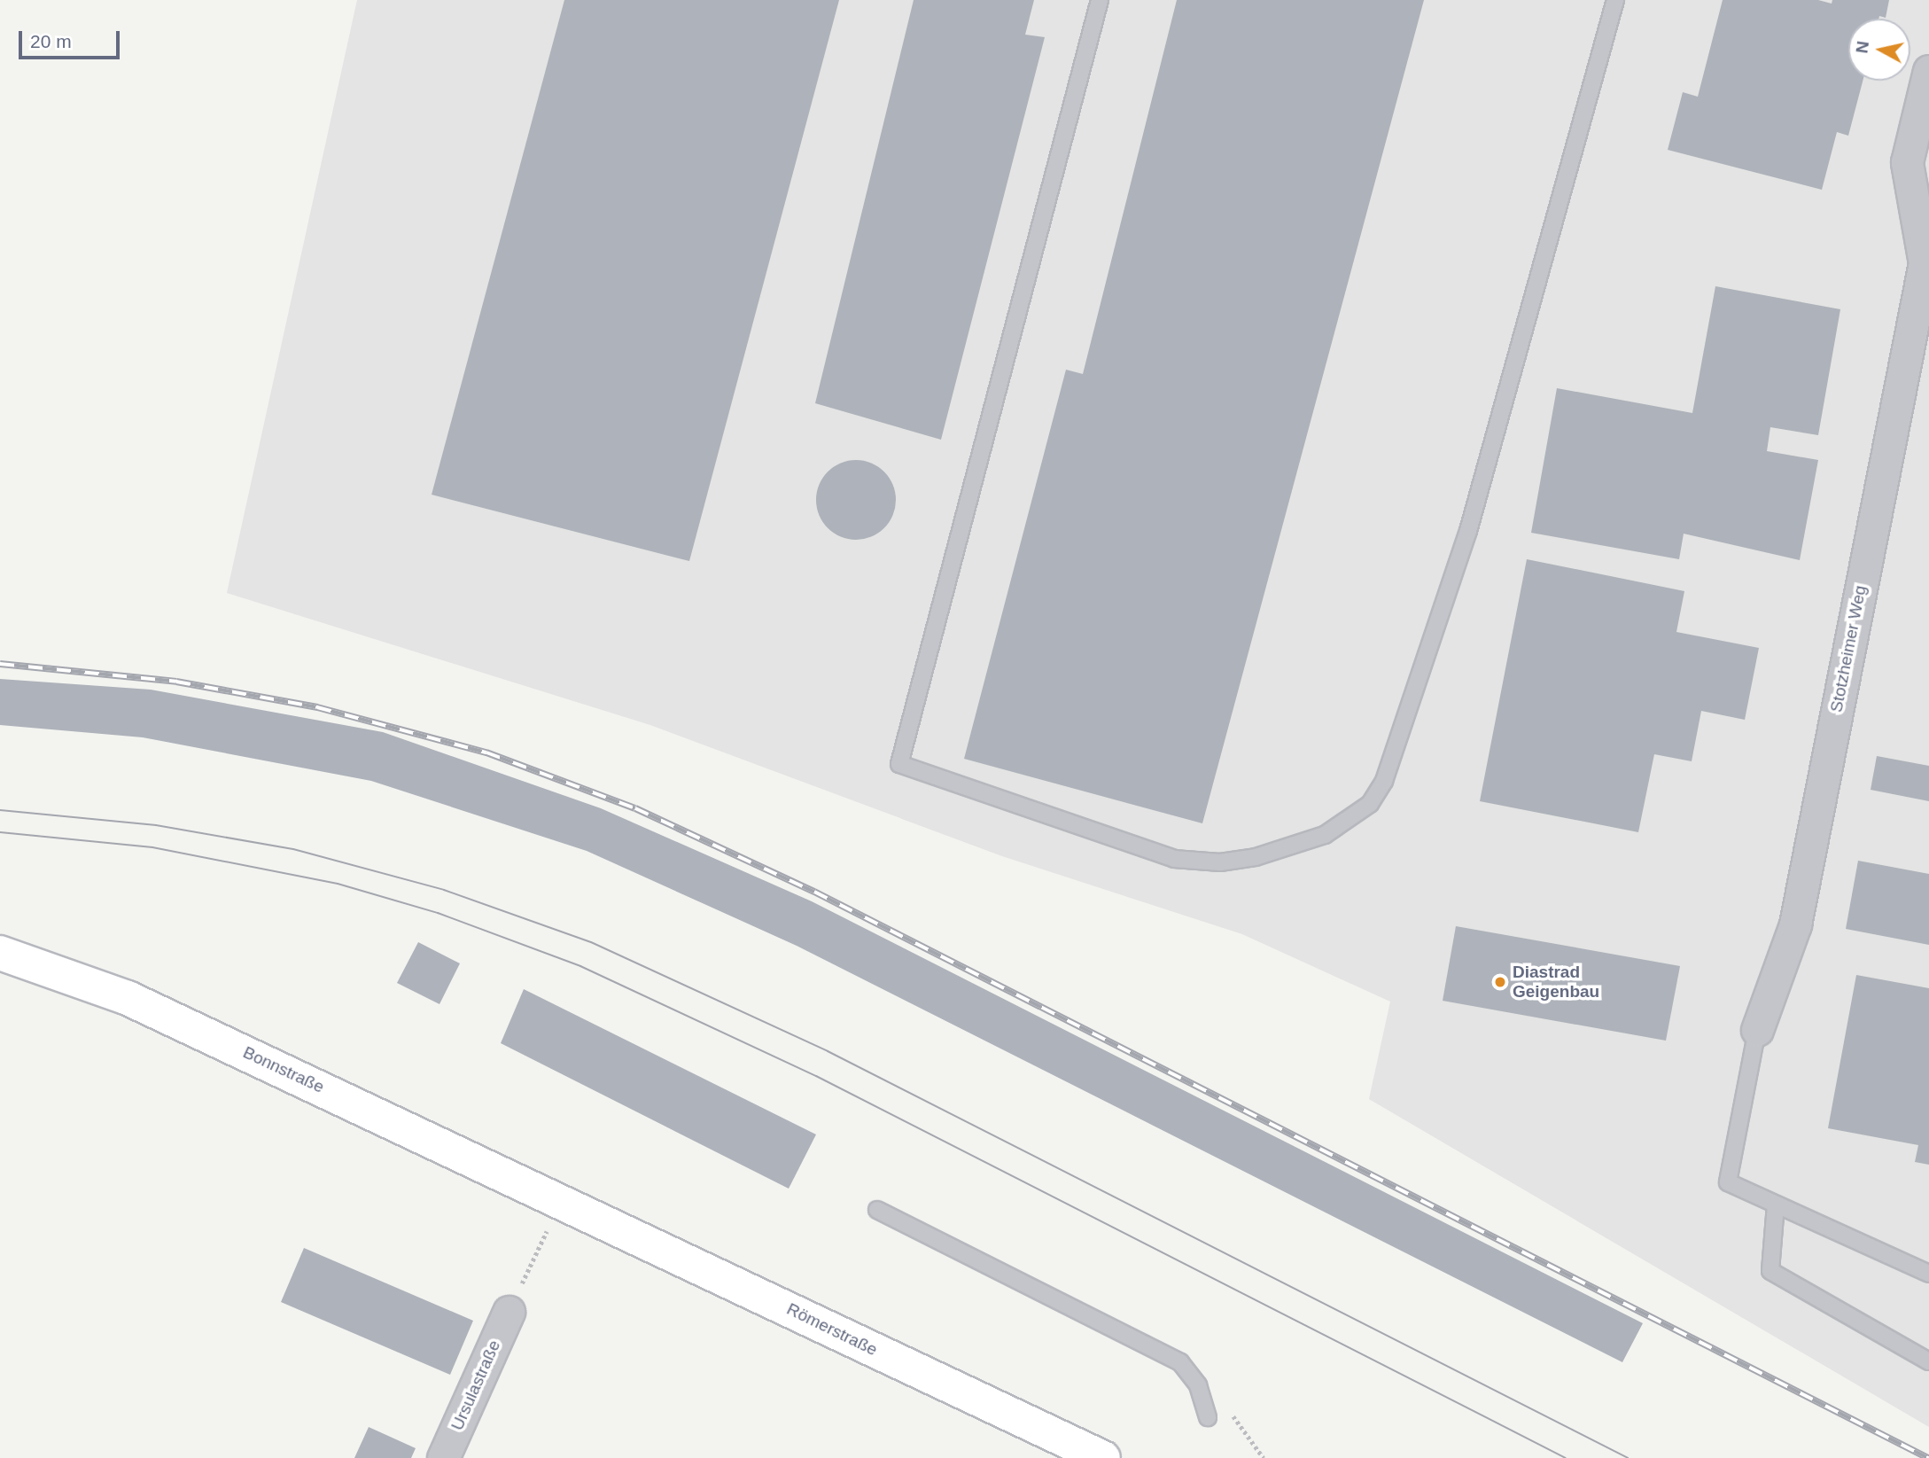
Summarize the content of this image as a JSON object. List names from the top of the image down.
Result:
{
  "streets": {
    "main road": ["Bonnstraße", "Römerstraße"],
    "street": ["Stotzheimer Weg", "Ursulastraße"]
  },
  "crossings": [
    ["Bonnstraße", "Römerstraße"]
  ],
  "places": ["Diastrad Geigenbau"],
  "scale_bar": "20 m",
  "north": "left"
}
